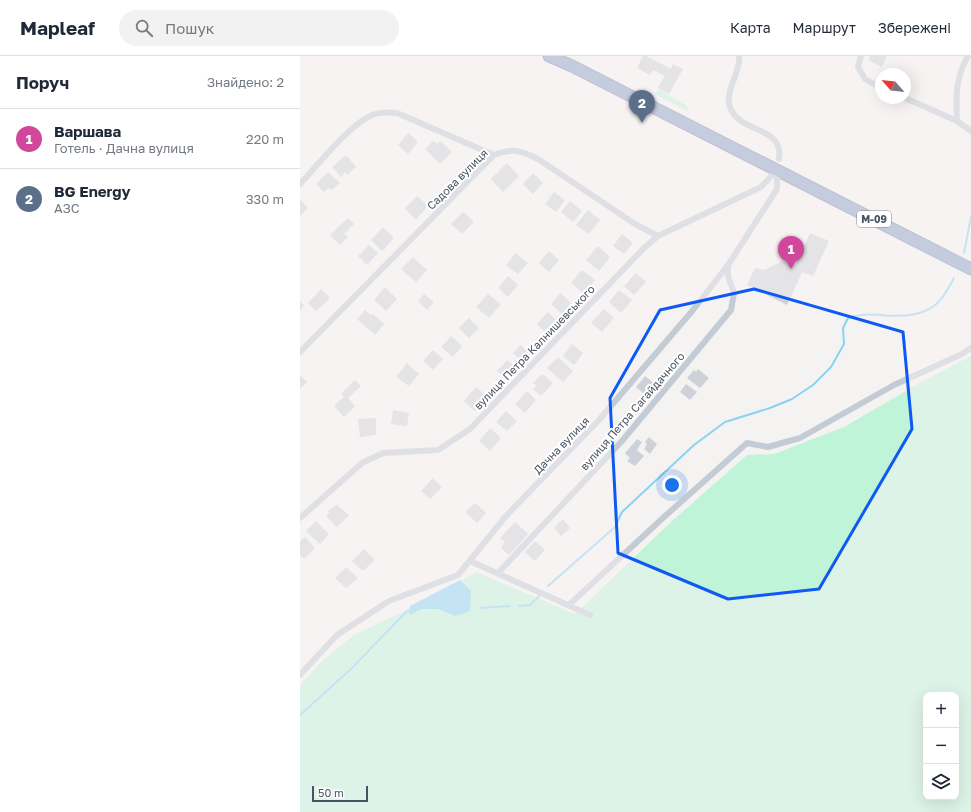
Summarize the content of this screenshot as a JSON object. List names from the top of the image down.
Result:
{
  "streets": {
    "highway": ["М-09"],
    "street": [
      "Садова вулиця",
      "вулиця Петра Калнишевського",
      "вулиця Петра Сагайдачного",
      "Дачна вулиця"
    ]
  },
  "crossings": [
    ["Садова вулиця", "вулиця Петра Калнишевського"],
    ["М-09", "вулиця Петра Калнишевського"],
    ["М-09", "Дачна вулиця"],
    ["вулиця Петра Калнишевського", "Дачна вулиця"],
    ["вулиця Петра Сагайдачного", "Дачна вулиця"]
  ],
  "scale_bar": "50 m",
  "north": "top left",
  "page": {
    "header": "Mapleaf",
    "search": "Пошук",
    "nav": ["Карта", "Маршрут", "Збережені"],
    "heading": ["Поруч", "Знайдено: 2"],
    "pins": ["2", "1"],
    "list": [
      {
        "mark": "1",
        "name": "Варшава",
        "note": "Готель · Дачна вулиця",
        "value": "220 m"
      },
      {
        "mark": "2",
        "name": "BG Energy",
        "note": "АЗС",
        "value": "330 m"
      }
    ],
    "map_buttons": ["+", "−"],
    "scale": "50 m"
  }
}
